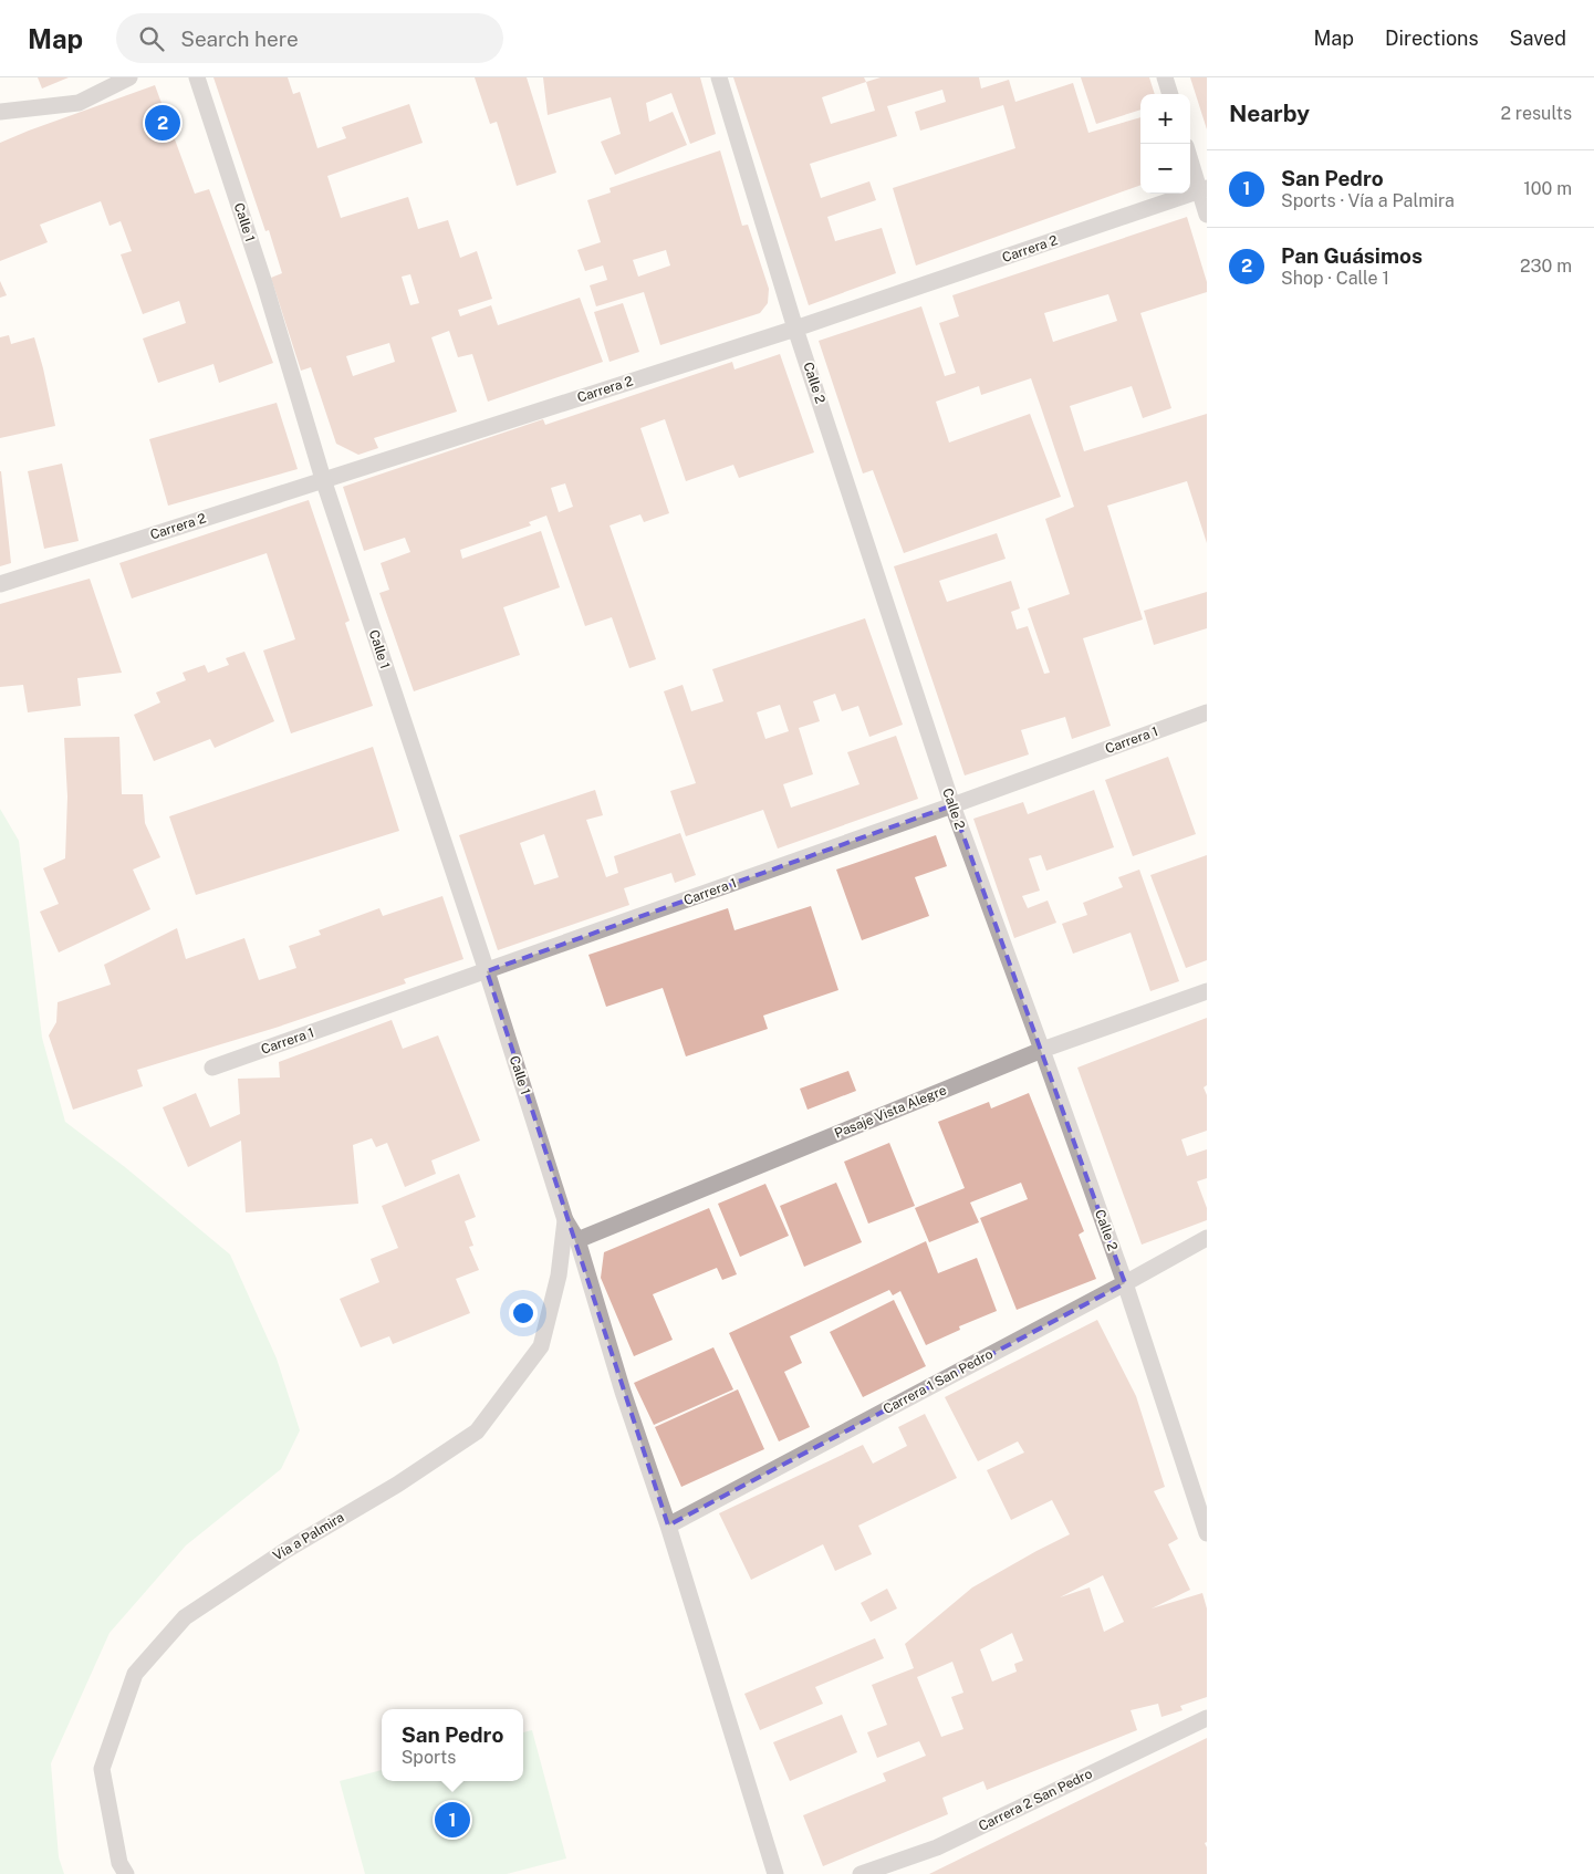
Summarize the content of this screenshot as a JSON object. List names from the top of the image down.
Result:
{
  "streets": {
    "street": [
      "Calle 1",
      "Carrera 2",
      "Calle 2",
      "Carrera 1",
      "Pasaje Vista Alegre",
      "Carrera 1 San Pedro",
      "Vía a Palmira",
      "Carrera 2 San Pedro"
    ]
  },
  "crossings": [
    ["Calle 1", "Carrera 2"],
    ["Calle 1", "Carrera 1"],
    ["Calle 1", "Vía a Palmira"],
    ["Carrera 2", "Calle 2"],
    ["Calle 2", "Carrera 1"],
    ["Calle 2", "Pasaje Vista Alegre"],
    ["Calle 2", "Carrera 1 San Pedro"]
  ],
  "page": {
    "header": "Map",
    "search": "Search here",
    "nav": ["Map", "Directions", "Saved"],
    "heading": ["Nearby", "2 results"],
    "map_buttons": ["+", "−"],
    "pins": ["2", "1"],
    "list": [
      {
        "mark": "1",
        "name": "San Pedro",
        "note": "Sports · Vía a Palmira",
        "value": "100 m"
      },
      {
        "mark": "2",
        "name": "Pan Guásimos",
        "note": "Shop · Calle 1",
        "value": "230 m"
      }
    ],
    "popup": ["San Pedro", "Sports"]
  }
}
